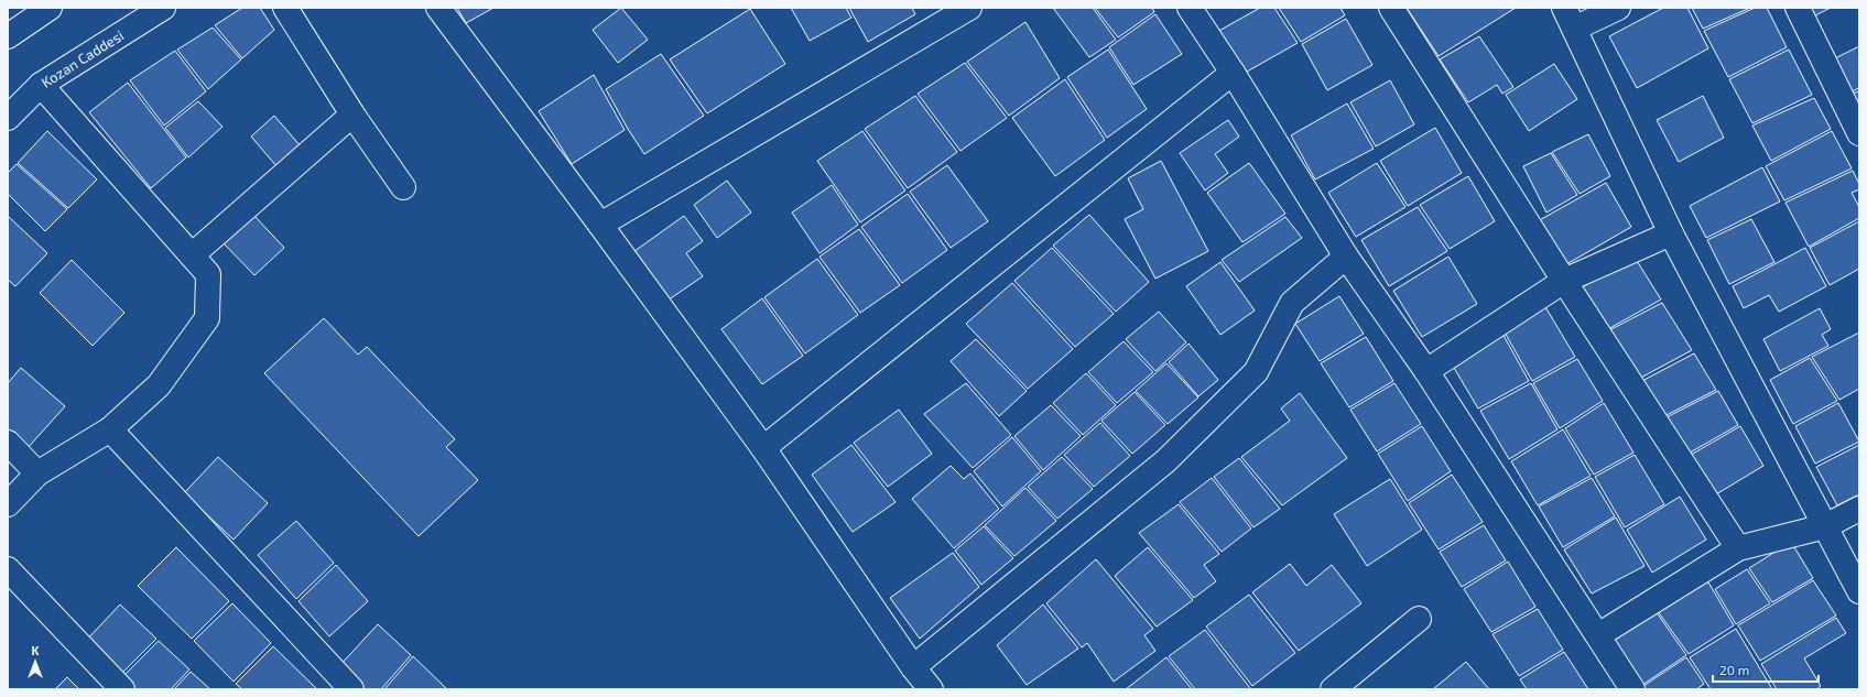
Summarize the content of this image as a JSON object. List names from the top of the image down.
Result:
{
  "streets": {
    "main road": ["Kozan Caddesi"]
  },
  "scale_bar": "20 m",
  "north": "top"
}
